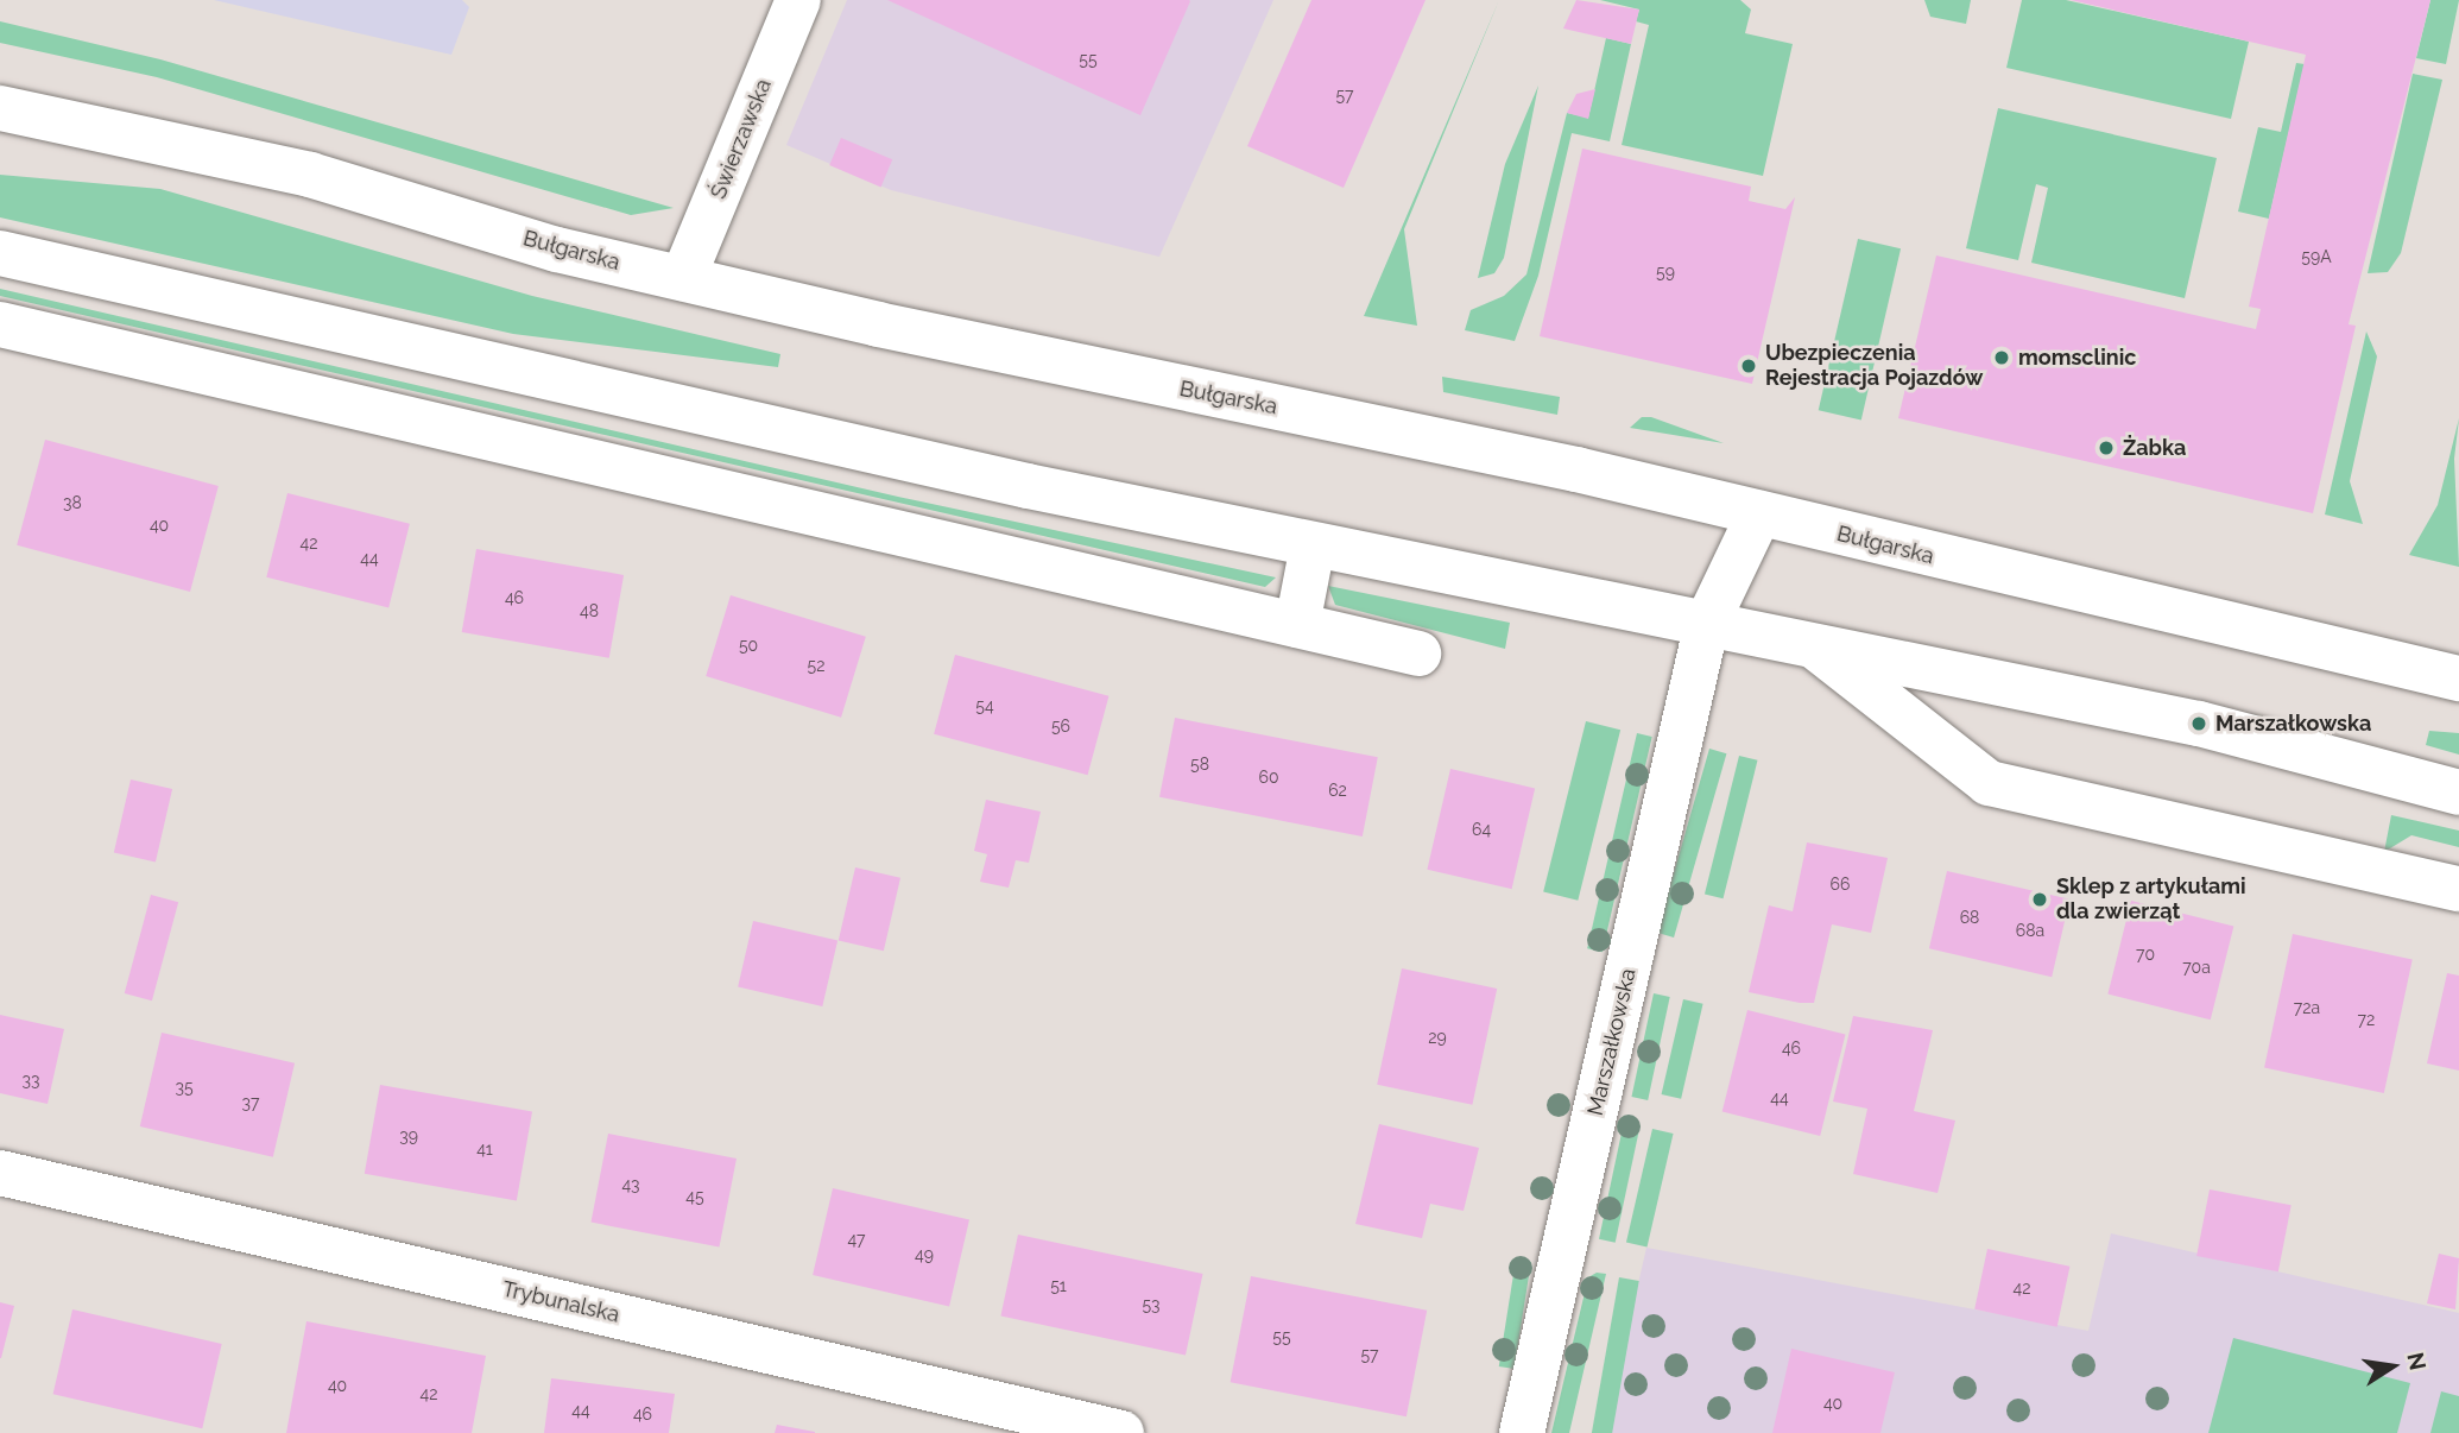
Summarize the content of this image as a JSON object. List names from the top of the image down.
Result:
{
  "streets": {
    "street": [
      "Świerzawska",
      "Bułgarska",
      "Marszałkowska",
      "Trybunalska"
    ]
  },
  "crossings": [
    ["Świerzawska", "Bułgarska"],
    ["Bułgarska", "Marszałkowska"]
  ],
  "places": [
    "momsclinic",
    "Ubezpieczenia Rejestracja Pojazdów",
    "Żabka",
    "Marszałkowska",
    "Sklep z artykułami dla zwierząt"
  ],
  "house_numbers": [
    "55",
    "57",
    "59A",
    "59",
    "38",
    "40",
    "42",
    "44",
    "46",
    "48",
    "50",
    "52",
    "54",
    "56",
    "58",
    "60",
    "62",
    "64",
    "66",
    "68",
    "68a",
    "70",
    "70a",
    "72a",
    "72",
    "29",
    "46",
    "33",
    "35",
    "44",
    "37",
    "39",
    "41",
    "43",
    "45",
    "47",
    "49",
    "51",
    "42",
    "53",
    "55",
    "57",
    "40",
    "42",
    "40",
    "44",
    "46"
  ],
  "north": "right"
}
